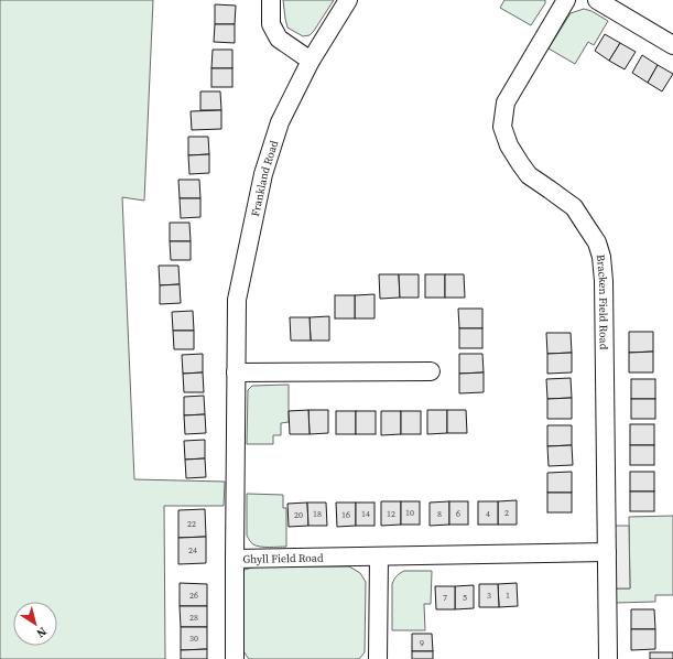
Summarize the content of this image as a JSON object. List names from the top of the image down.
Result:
{
  "streets": {
    "street": ["Frankland Road", "Bracken Field Road", "Ghyll Field Road"]
  },
  "crossings": [
    ["Frankland Road", "Ghyll Field Road"],
    ["Bracken Field Road", "Ghyll Field Road"]
  ],
  "house_numbers": [
    "10",
    "2",
    "18",
    "14",
    "12",
    "8",
    "6",
    "4",
    "20",
    "16",
    "22",
    "24",
    "26",
    "3",
    "1",
    "7",
    "5",
    "28",
    "30",
    "9"
  ],
  "north": "bottom right"
}
